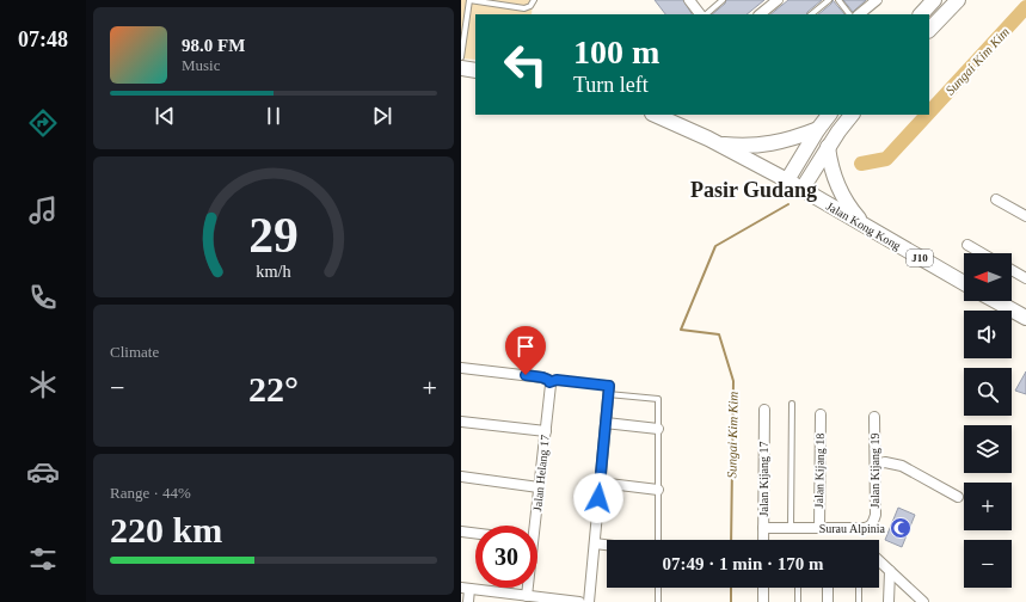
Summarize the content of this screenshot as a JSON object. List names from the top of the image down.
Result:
{
  "streets": {
    "main road": ["Jalan Kong Kong", "J10"],
    "street": [
      "Jalan Kijang 18",
      "Jalan Kijang 19",
      "Jalan Helang 17",
      "Jalan Kijang 17"
    ]
  },
  "crossings": [
    ["Jalan Kijang 18", "Jalan Kijang 19"]
  ],
  "districts": ["Pasir Gudang"],
  "water": ["Sungai Kim Kim"],
  "places": {
    "mosque": ["Surau Alpinia"]
  },
  "north": "left",
  "page": {
    "tabs": "07:48",
    "turn": ["100 m", "Turn left"],
    "song": ["98.0 FM", "Music"],
    "map_buttons": ["+", "−"],
    "tile": [
      "Climate",
      ["Range · 44%", "220 km"]
    ],
    "heat": ["−", "22°", "+"],
    "limit": "30",
    "trip": "07:49 · 1 min · 170 m",
    "gauge": ["29", "km/h"]
  }
}
